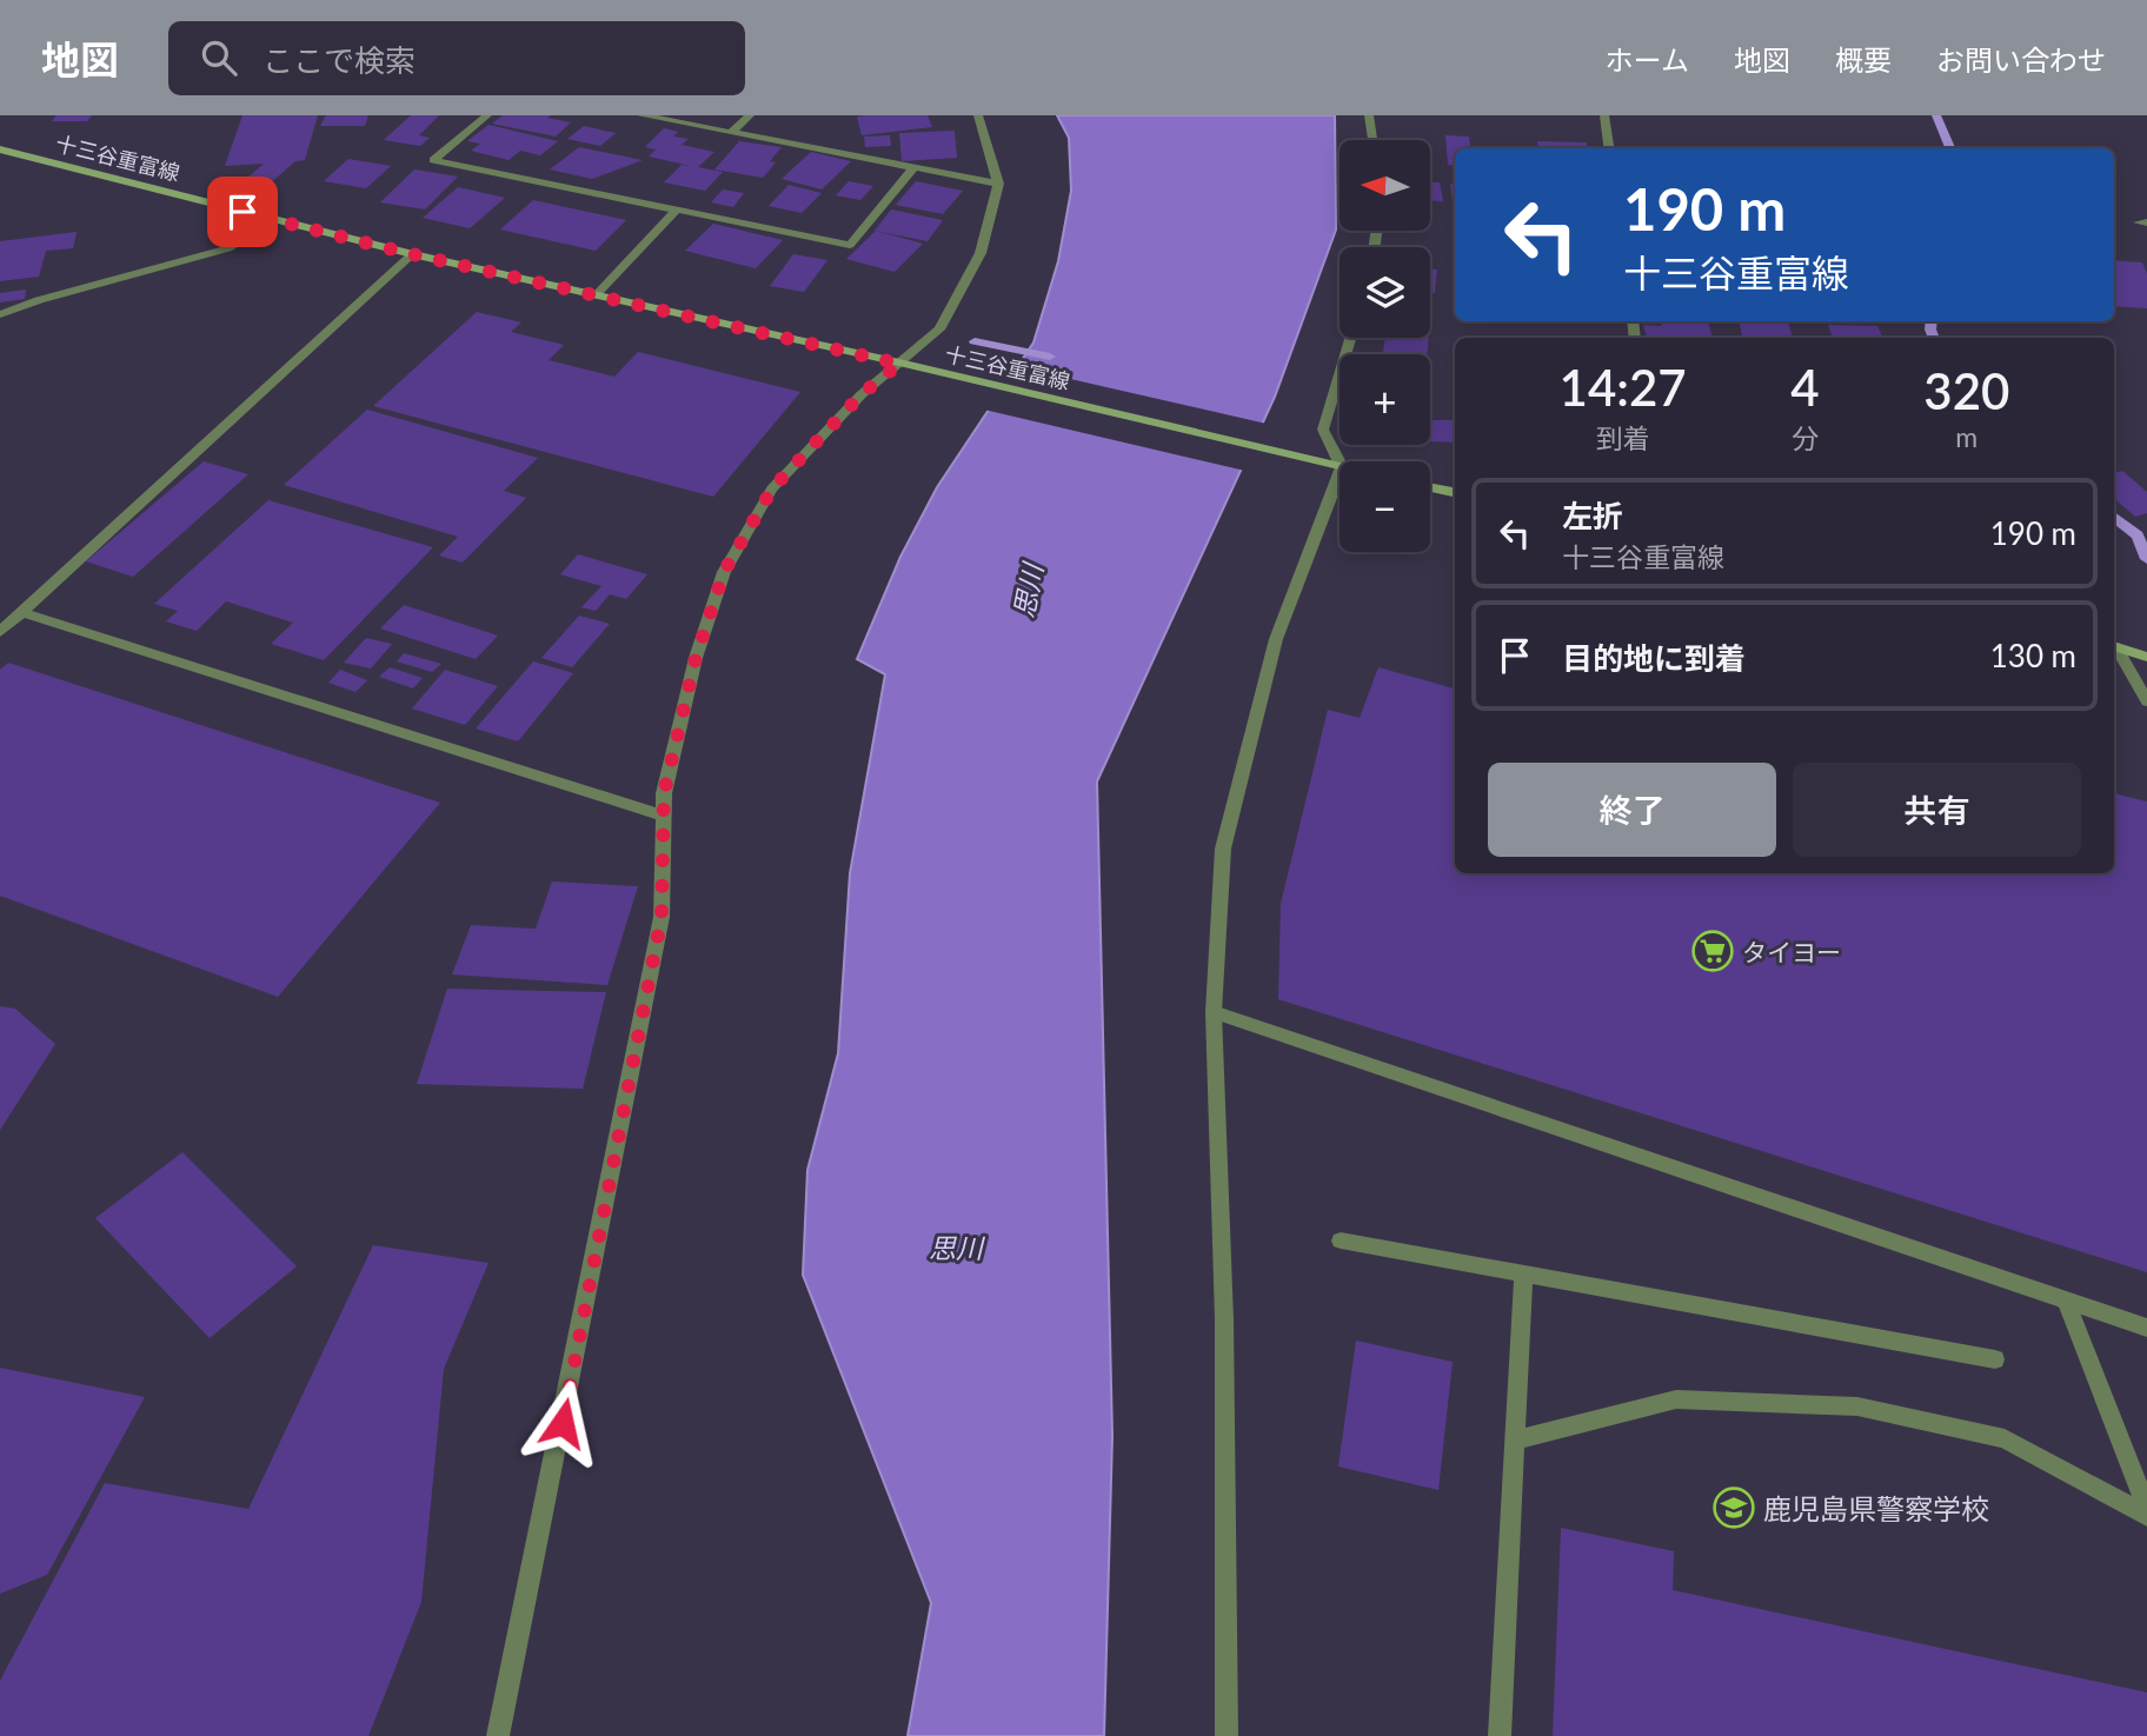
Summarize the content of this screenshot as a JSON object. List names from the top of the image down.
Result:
{
  "streets": {
    "main road": ["十三谷重富線"]
  },
  "water": ["思川"],
  "places": {
    "supermarket": ["タイヨー"],
    "school or university": ["鹿児島県警察学校"]
  },
  "north": "left",
  "page": {
    "header": "地図",
    "search": "ここで検索",
    "nav": [
      "ホーム",
      "地図",
      "概要",
      "お問い合わせ"
    ],
    "map_buttons": ["+", "−"],
    "turn": ["190 m", "十三谷重富線"],
    "eta": [
      "14:27",
      "到着",
      "4",
      "分",
      "320",
      "m"
    ],
    "list": [
      {
        "name": "左折",
        "note": "十三谷重富線",
        "value": "190 m"
      },
      {
        "name": "目的地に到着",
        "value": "130 m"
      }
    ],
    "buttons": ["終了", "共有"]
  }
}
